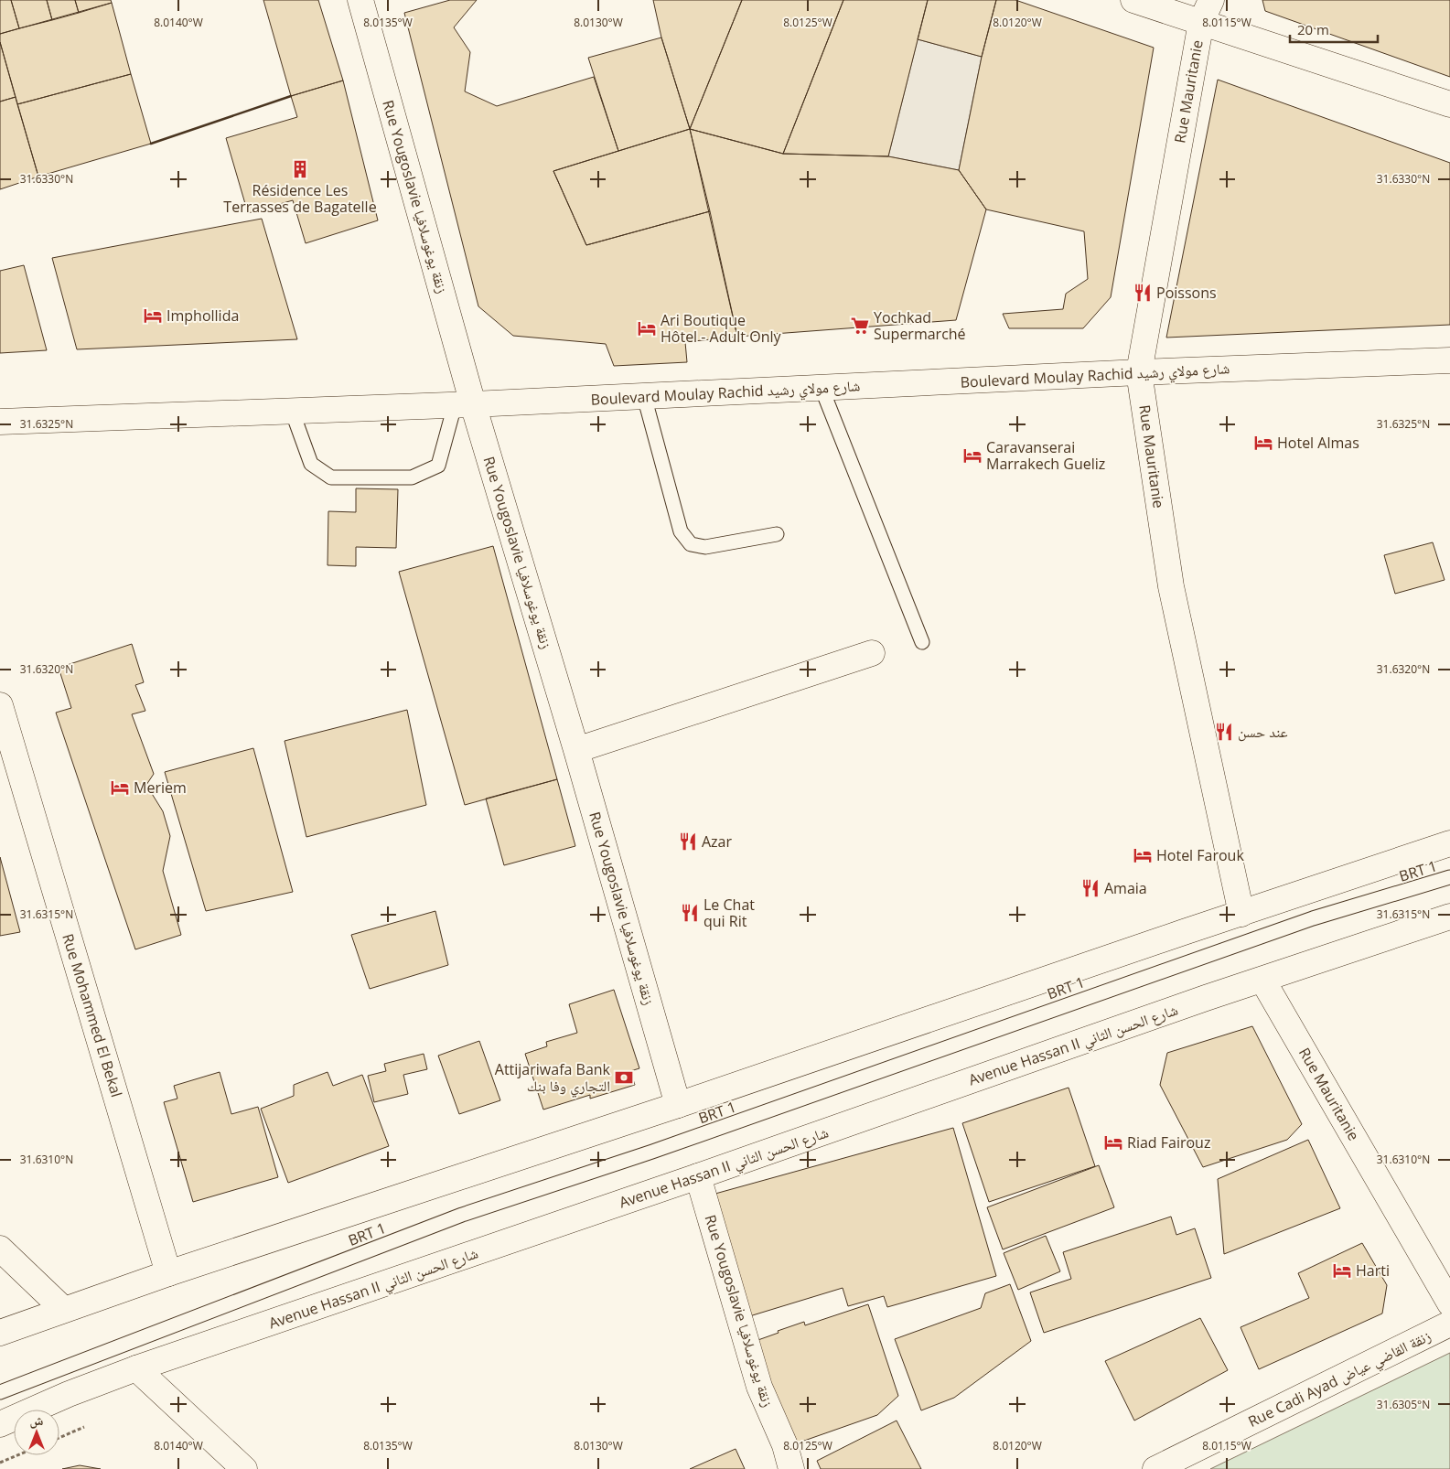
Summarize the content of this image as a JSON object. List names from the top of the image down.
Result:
{
  "streets": {
    "street": [
      "Rue Mauritanie",
      "Rue Yougoslavie زنقة يوغوسلافيا",
      "Boulevard Moulay Rachid شارع مولاي رشيد",
      "Rue Mohammed El Bekal",
      "Avenue Hassan II شارع الحسن الثاني",
      "Rue Cadi Ayad زنقة القاضي عياض"
    ],
    "lane": ["BRT 1"]
  },
  "crossings": [
    ["Rue Mauritanie", "Boulevard Moulay Rachid شارع مولاي رشيد"],
    ["Rue Mauritanie", "Avenue Hassan II شارع الحسن الثاني"],
    ["Rue Yougoslavie زنقة يوغوسلافيا", "Boulevard Moulay Rachid شارع مولاي رشيد"],
    ["Rue Yougoslavie زنقة يوغوسلافيا", "Avenue Hassan II شارع الحسن الثاني"]
  ],
  "places": {
    "building": ["Résidence Les Terrasses de Bagatelle"],
    "restaurant": [
      "Poissons",
      "عند حسن",
      "Azar",
      "Amaia",
      "Le Chat qui Rit"
    ],
    "hotel": [
      "Imphollida",
      "Ari Boutique Hôtel - Adult Only",
      "Hotel Almas",
      "Caravanserai Marrakech Gueliz",
      "Meriem",
      "Hotel Farouk",
      "Riad Fairouz",
      "Harti"
    ],
    "supermarket": ["Yochkad Supermarché"],
    "bank": ["Attijariwafa Bank التجاري وفا بنك"]
  },
  "scale_bar": "20 m",
  "north": "top",
  "coordinates": [
    "8.0140°W",
    "8.0135°W",
    "8.0130°W",
    "8.0125°W",
    "8.0120°W",
    "8.0115°W",
    "31.6330°N",
    "31.6325°N",
    "31.6320°N",
    "31.6315°N",
    "31.6310°N",
    "31.6305°N"
  ]
}
